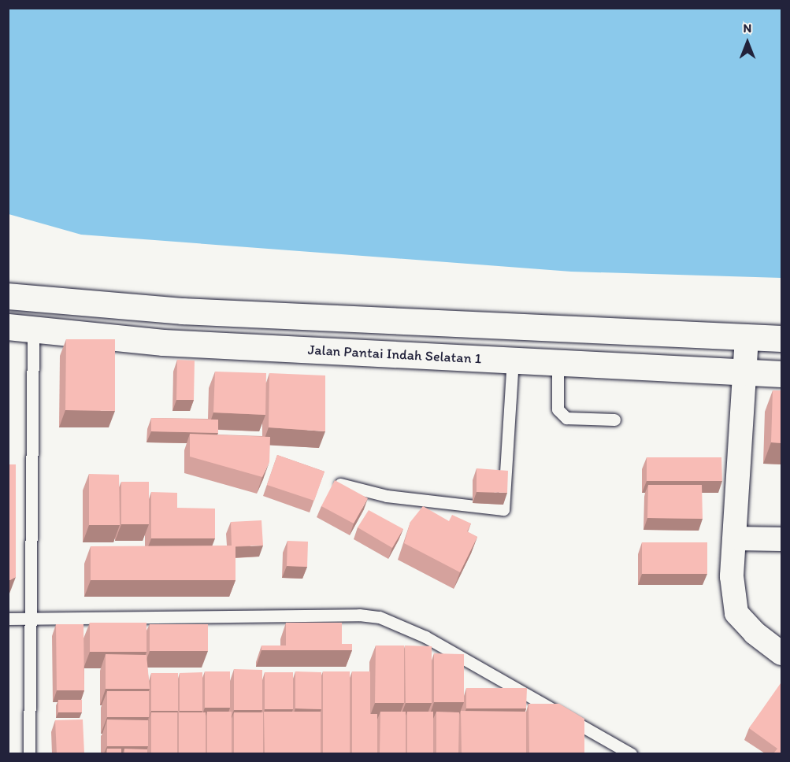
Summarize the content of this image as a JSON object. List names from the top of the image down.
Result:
{
  "streets": {
    "street": ["Jalan Pantai Indah Selatan 1"]
  },
  "north": "top"
}
